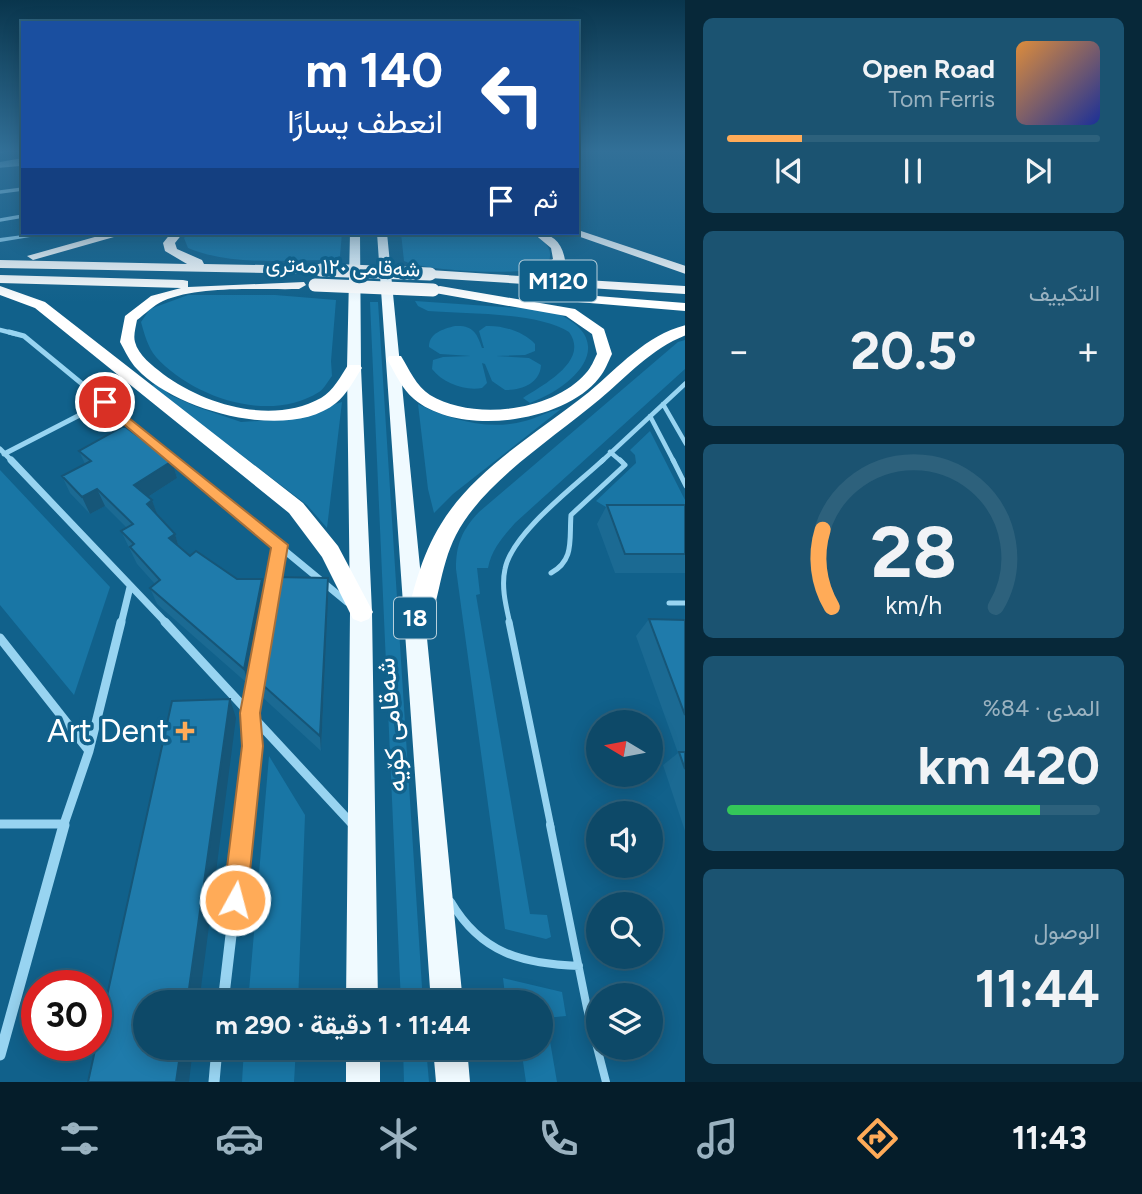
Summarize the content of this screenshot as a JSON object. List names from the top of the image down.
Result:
{
  "streets": {
    "highway": [
      "شەقامی ١٢٠ مەتری",
      "M120",
      "18",
      "شەقامی کۆیە"
    ]
  },
  "places": {
    "health": ["Art Dent"]
  },
  "north": "left",
  "page": {
    "turn": ["140 m", "انعطف يسارًا"],
    "song": ["Open Road", "Tom Ferris"],
    "then": "ثم",
    "tile": [
      "التكييف",
      ["المدى · 84%", "420 km"],
      ["الوصول", "11:44"]
    ],
    "heat": ["−", "20.5°", "+"],
    "limit": "30",
    "trip": "11:44 · 1 دقيقة · 290 m",
    "tabs": "11:43",
    "gauge": ["28", "km/h"]
  }
}
